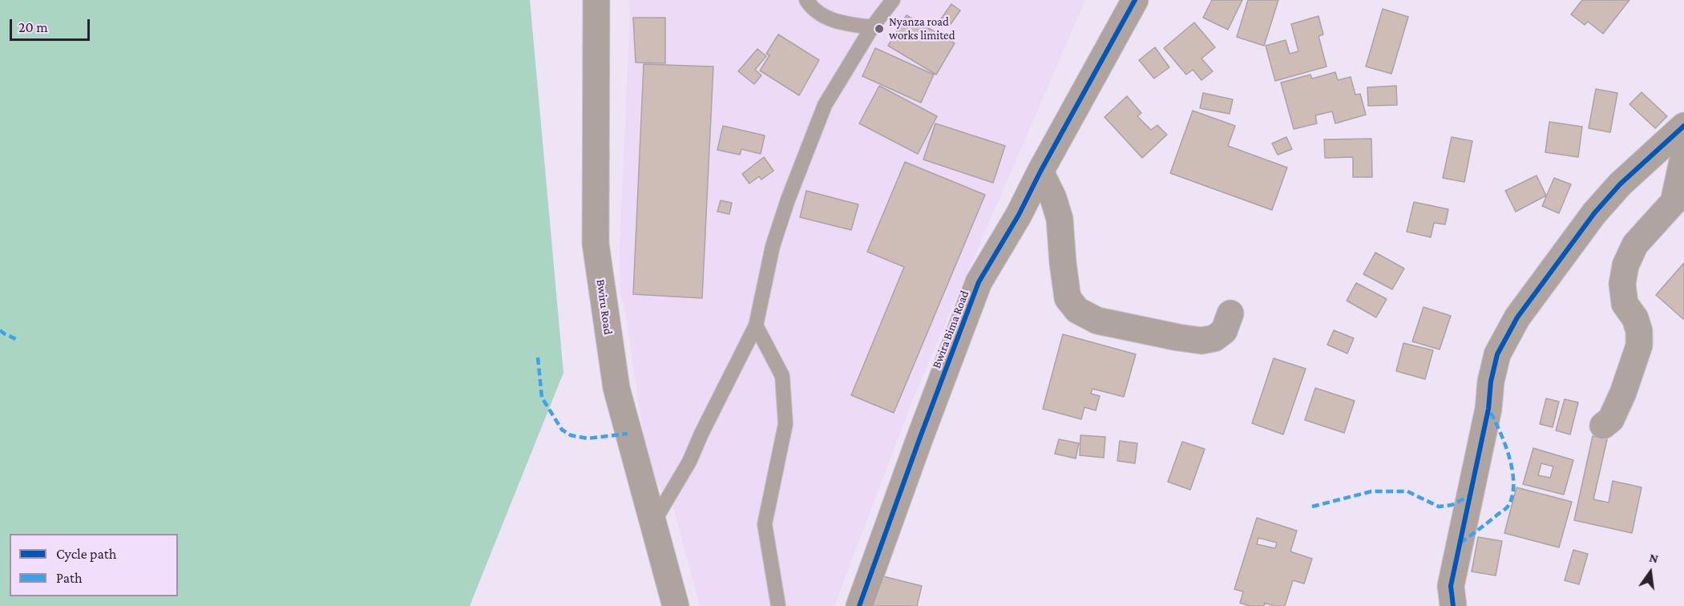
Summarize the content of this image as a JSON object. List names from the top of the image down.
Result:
{
  "streets": {
    "main road": ["Bwiru Road"],
    "street": ["Bwira Bima Road"]
  },
  "places": ["Nyanza road works limited"],
  "legend": ["Cycle path", "Path"],
  "scale_bar": "20 m",
  "north": "top"
}
